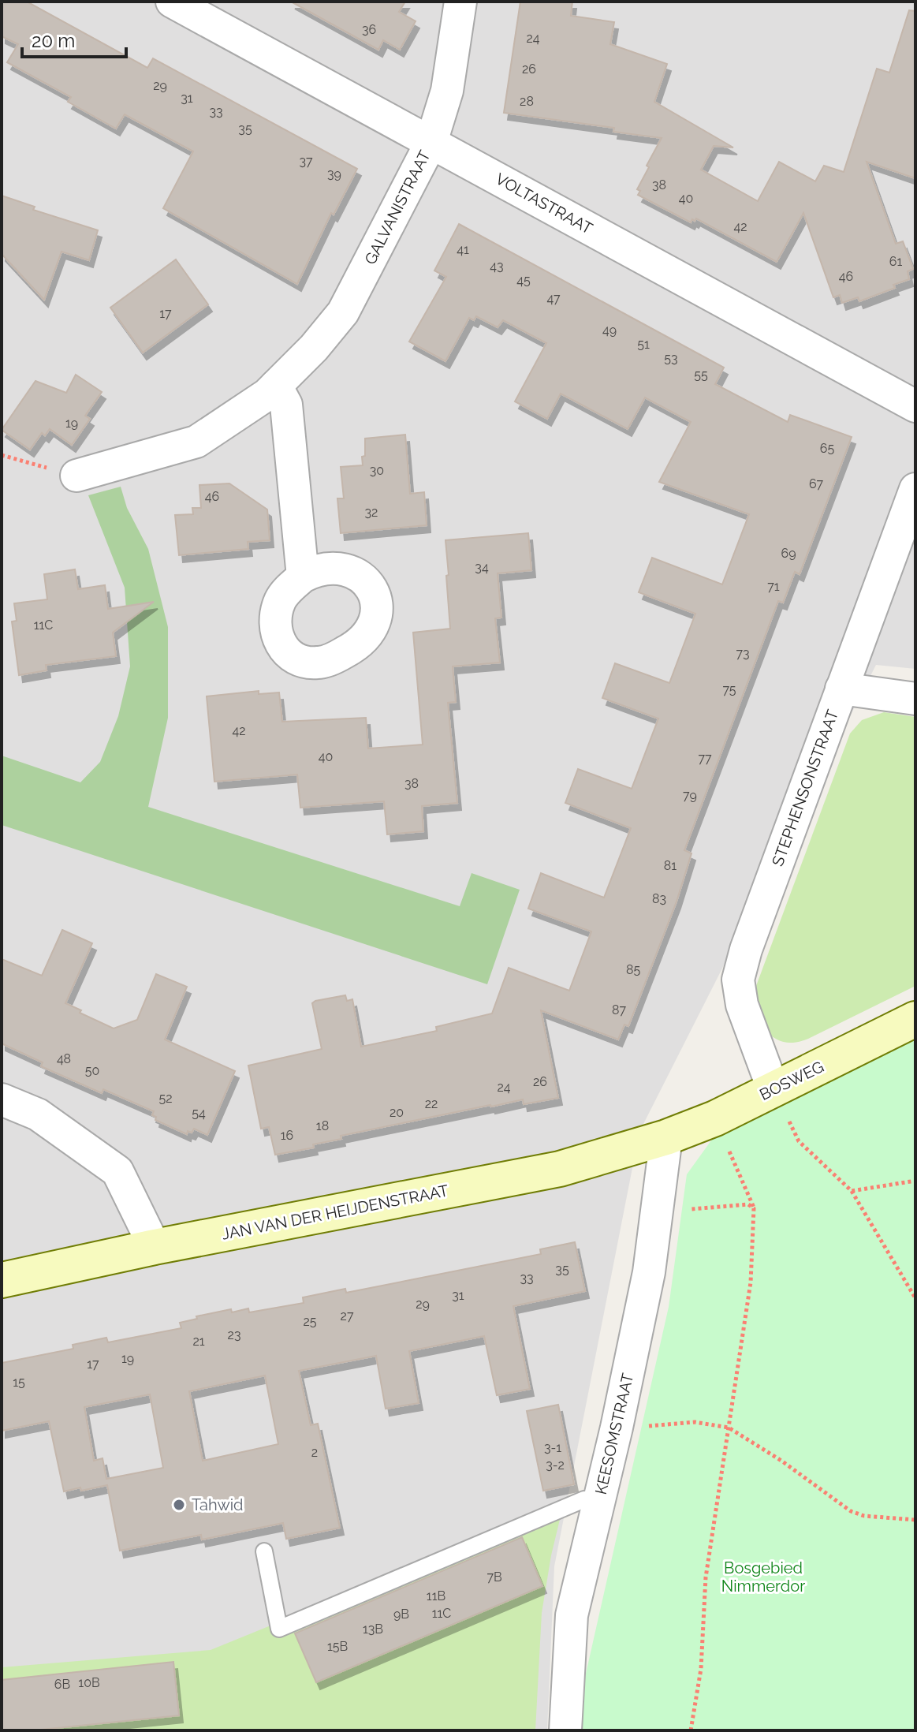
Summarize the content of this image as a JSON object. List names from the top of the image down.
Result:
{
  "streets": {
    "street": [
      "VOLTASTRAAT",
      "GALVANISTRAAT",
      "STEPHENSONSTRAAT",
      "BOSWEG",
      "JAN VAN DER HEIJDENSTRAAT",
      "KEESOMSTRAAT"
    ]
  },
  "crossings": [
    ["VOLTASTRAAT", "GALVANISTRAAT"],
    ["STEPHENSONSTRAAT", "BOSWEG"],
    ["BOSWEG", "JAN VAN DER HEIJDENSTRAAT"],
    ["BOSWEG", "KEESOMSTRAAT"],
    ["JAN VAN DER HEIJDENSTRAAT", "KEESOMSTRAAT"]
  ],
  "parks": ["Bosgebied Nimmerdor"],
  "places": ["Tahwid"],
  "house_numbers": [
    "36",
    "24",
    "26",
    "29",
    "31",
    "28",
    "33",
    "35",
    "37",
    "39",
    "38",
    "40",
    "42",
    "41",
    "61",
    "43",
    "46",
    "45",
    "47",
    "17",
    "49",
    "51",
    "53",
    "55",
    "19",
    "65",
    "30",
    "67",
    "46",
    "32",
    "69",
    "34",
    "71",
    "11C",
    "73",
    "75",
    "42",
    "40",
    "77",
    "38",
    "79",
    "81",
    "83",
    "85",
    "87",
    "48",
    "50",
    "26",
    "24",
    "52",
    "22",
    "20",
    "54",
    "18",
    "16",
    "35",
    "33",
    "31",
    "29",
    "27",
    "25",
    "23",
    "21",
    "19",
    "17",
    "15",
    "3-1",
    "2",
    "3-2",
    "7B",
    "11B",
    "11C",
    "9B",
    "13B",
    "15B",
    "10B",
    "6B"
  ],
  "scale_bar": "20 m"
}
